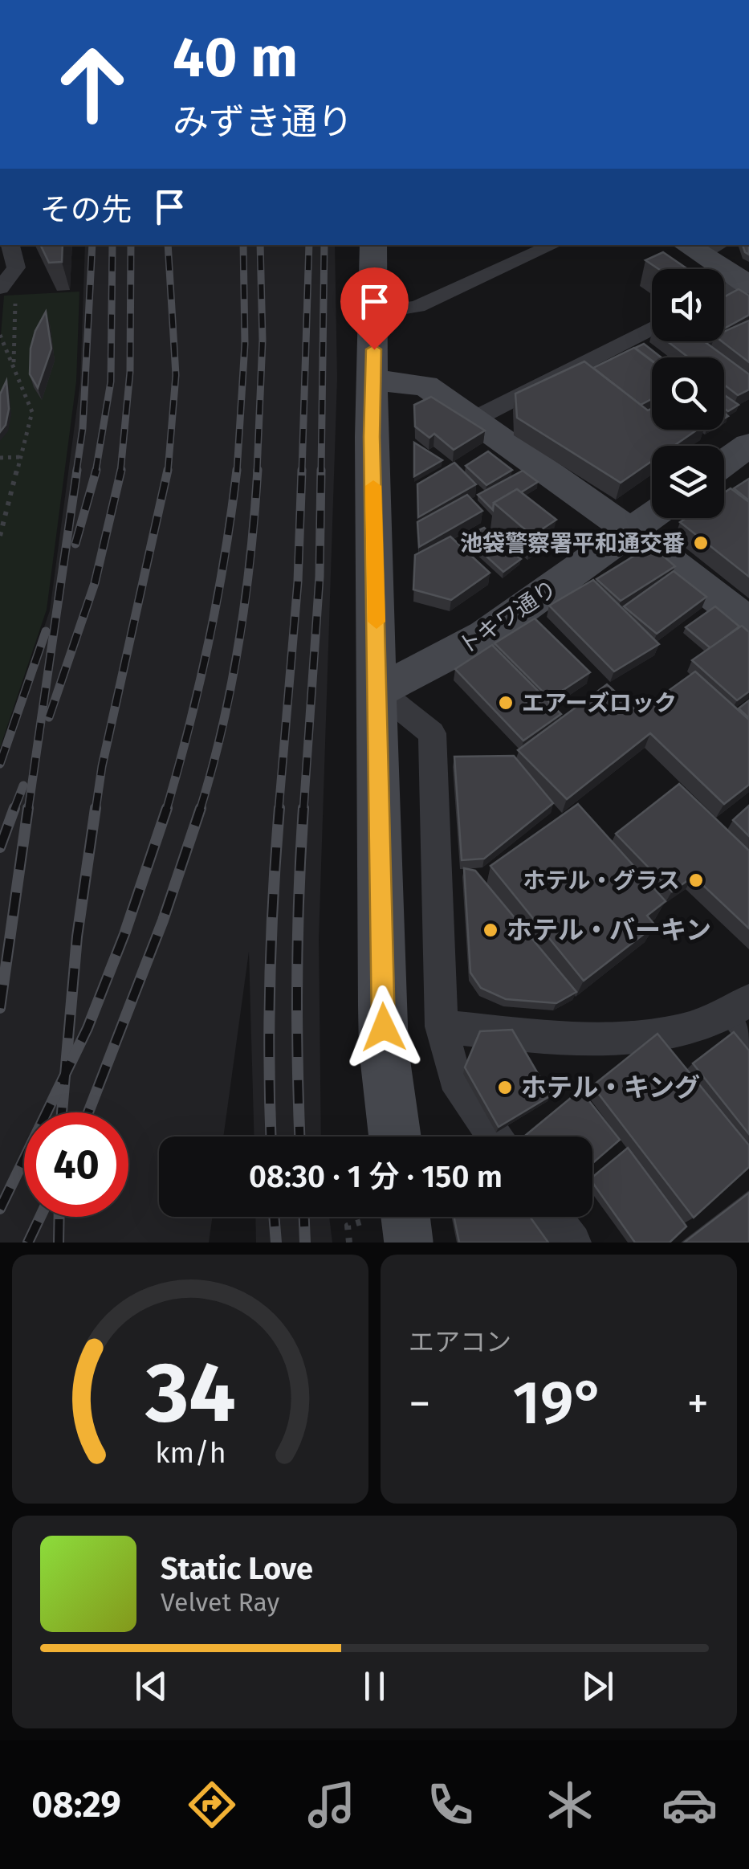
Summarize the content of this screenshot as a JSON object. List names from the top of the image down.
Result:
{
  "streets": {
    "street": ["トキワ通り"]
  },
  "places": [
    "池袋警察署平和通交番",
    "エアーズロック",
    "ホテル・グラス",
    "ホテル・バーキン",
    "ホテル・キング"
  ],
  "page": {
    "turn": ["40 m", "みずき通り"],
    "then": "その先",
    "limit": "40",
    "trip": "08:30 · 1 分 · 150 m",
    "tile": "エアコン",
    "heat": ["−", "19°", "+"],
    "song": ["Static Love", "Velvet Ray"],
    "tabs": "08:29",
    "gauge": ["34", "km/h"]
  }
}
